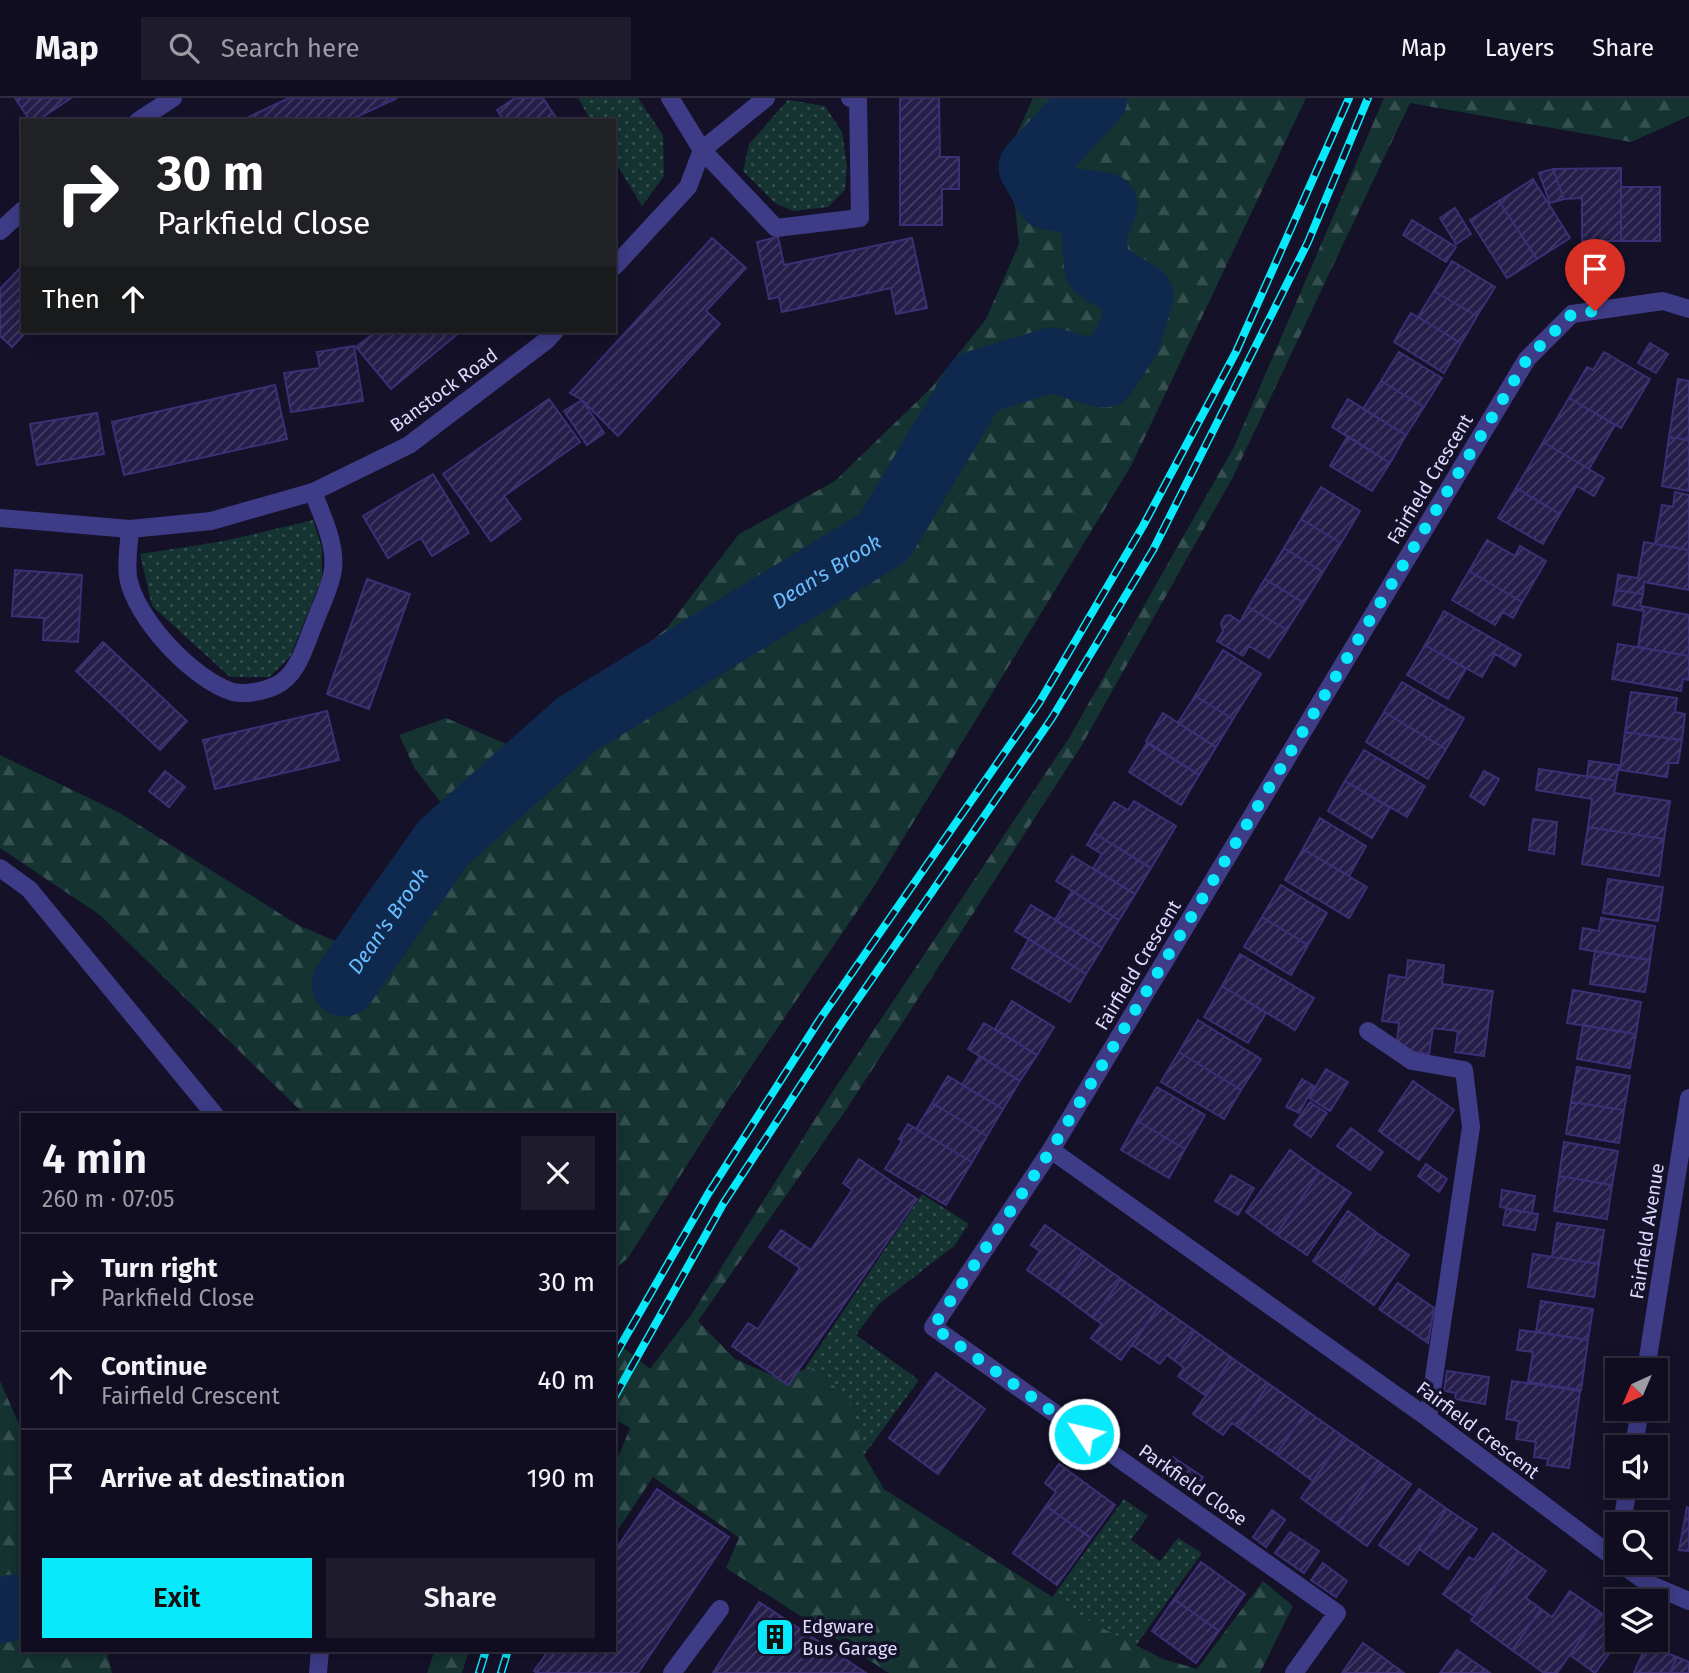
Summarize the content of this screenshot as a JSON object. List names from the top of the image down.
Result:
{
  "streets": {
    "street": [
      "Banstock Road",
      "Fairfield Crescent",
      "Fairfield Avenue",
      "Parkfield Close"
    ]
  },
  "crossings": [
    ["Fairfield Crescent", "Parkfield Close"]
  ],
  "water": ["Dean's Brook"],
  "places": {
    "building": ["Edgware Bus Garage"]
  },
  "north": "bottom left",
  "page": {
    "header": "Map",
    "search": "Search here",
    "nav": ["Map", "Layers", "Share"],
    "turn": ["30 m", "Parkfield Close"],
    "then": "Then",
    "heading": ["4 min", "260 m · 07:05"],
    "list": [
      {
        "name": "Turn right",
        "note": "Parkfield Close",
        "value": "30 m"
      },
      {
        "name": "Continue",
        "note": "Fairfield Crescent",
        "value": "40 m"
      },
      {
        "name": "Arrive at destination",
        "value": "190 m"
      }
    ],
    "buttons": ["Exit", "Share"]
  }
}
